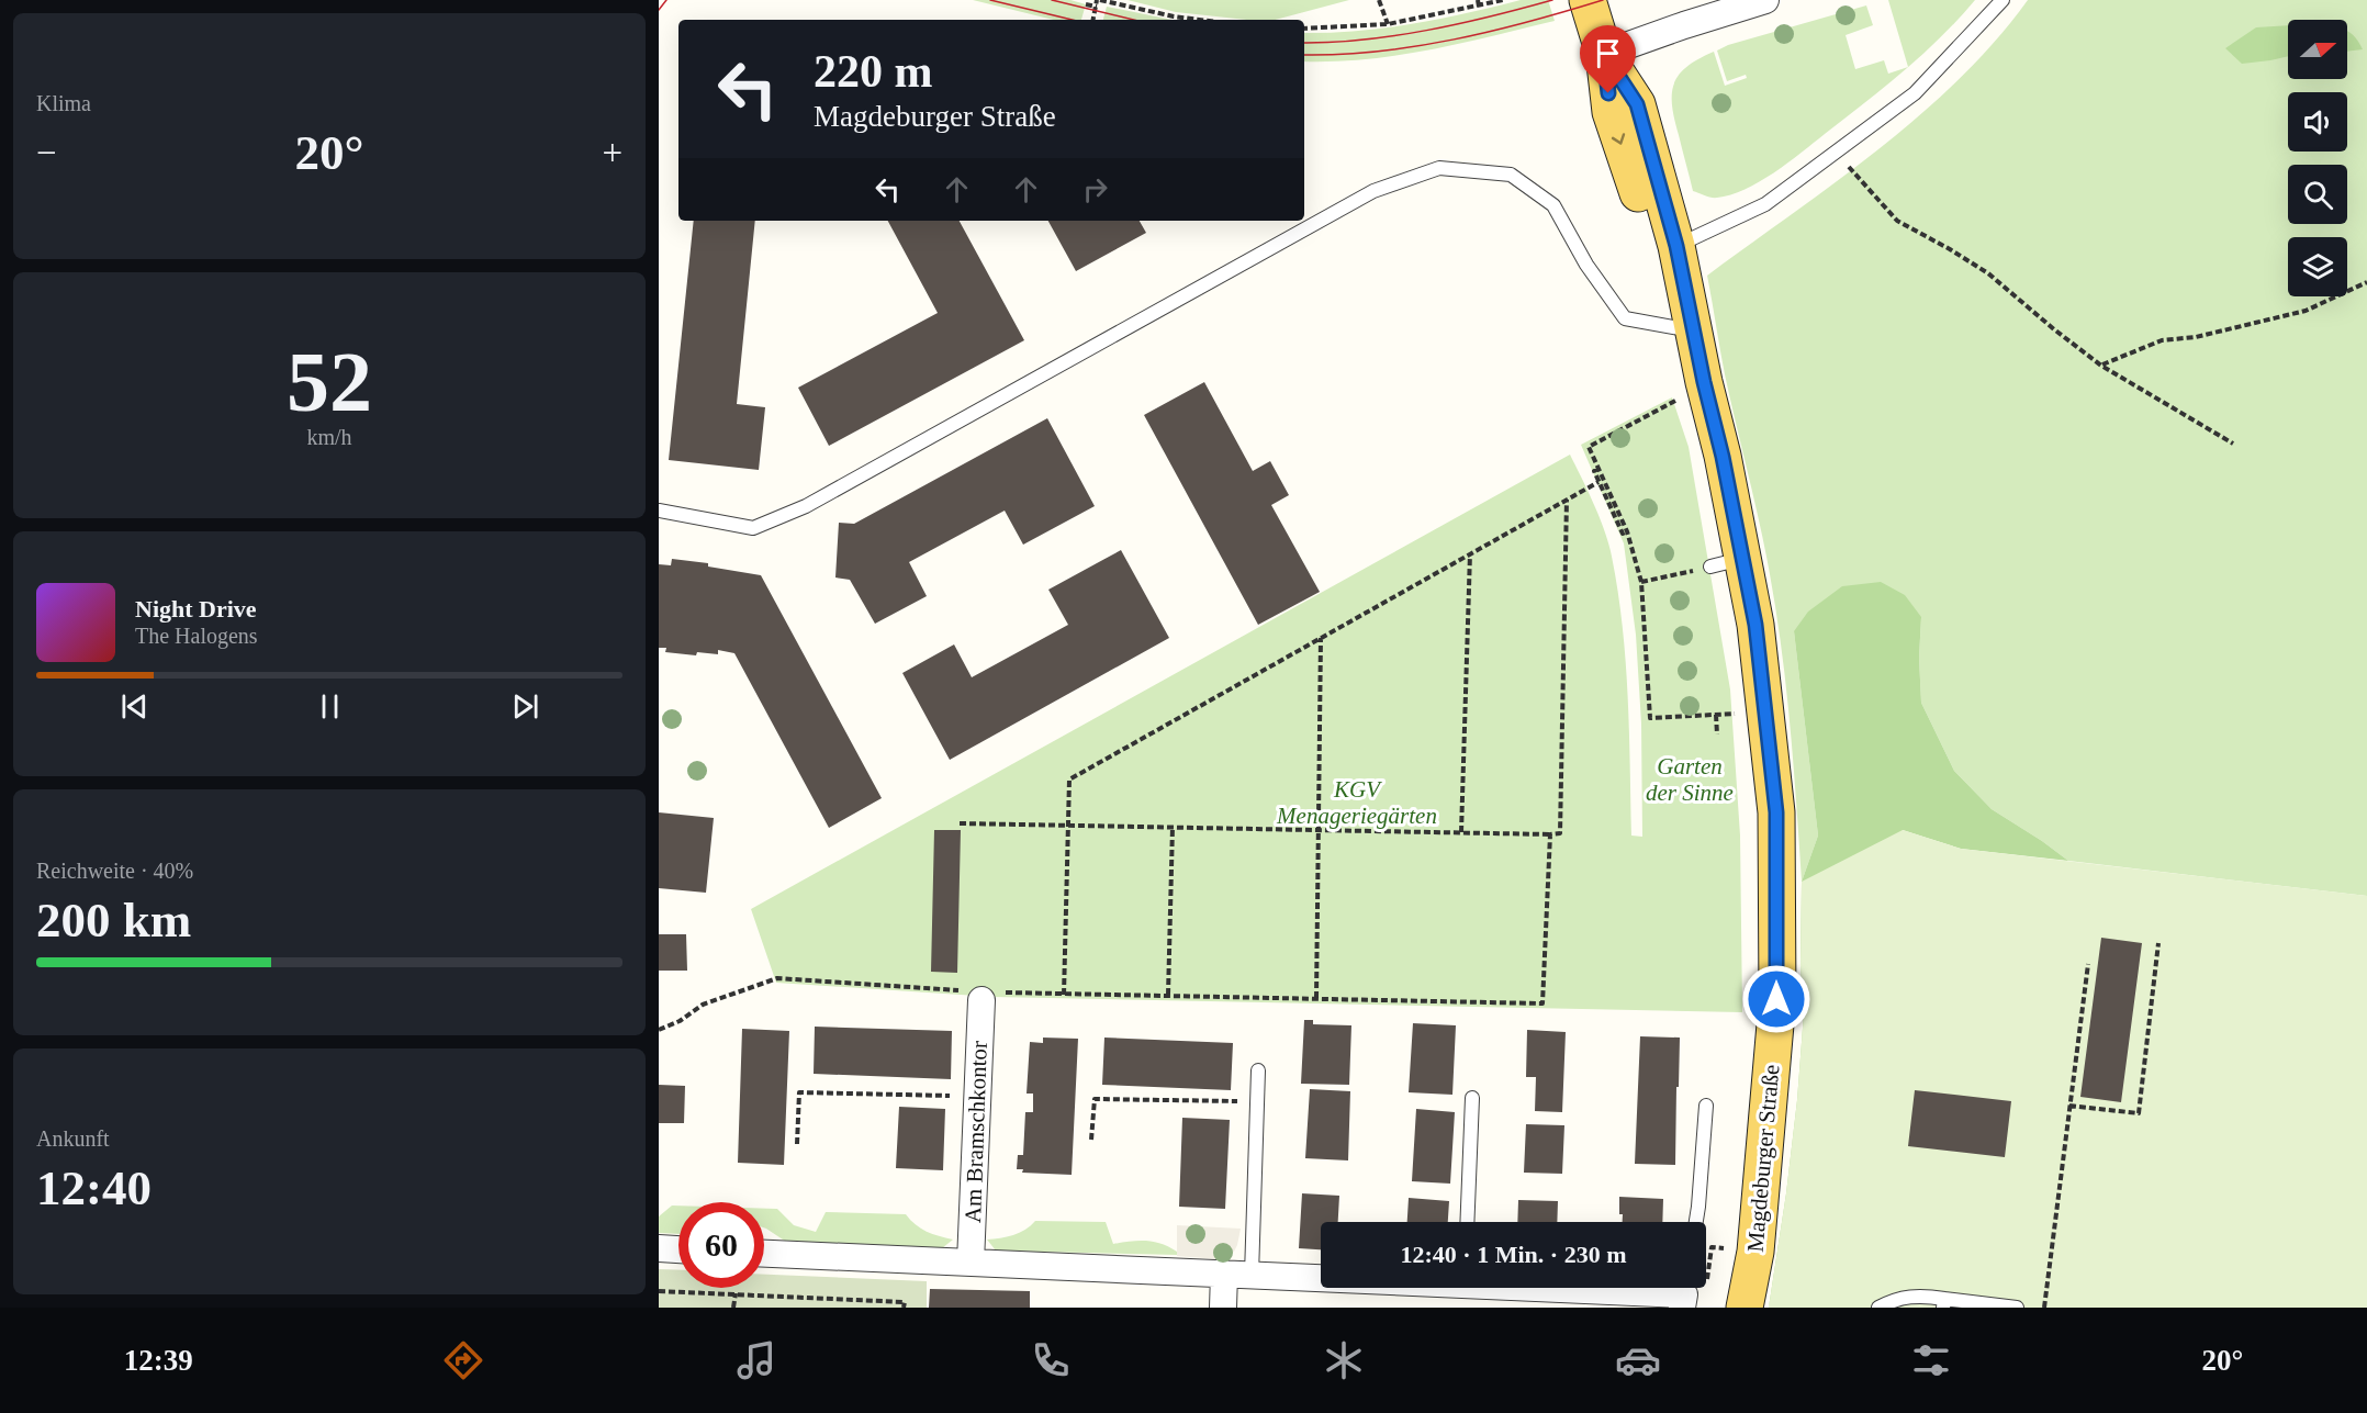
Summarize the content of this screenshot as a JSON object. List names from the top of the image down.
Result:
{
  "streets": {
    "main road": ["Magdeburger Straße"],
    "street": ["Am Bramschkontor"]
  },
  "parks": ["Garten der Sinne", "KGV Menageriegärten"],
  "north": "right",
  "page": {
    "tile": [
      "Klima",
      ["52", "km/h"],
      ["Reichweite · 40%", "200 km"],
      ["Ankunft", "12:40"]
    ],
    "turn": ["220 m", "Magdeburger Straße"],
    "heat": ["−", "20°", "+"],
    "song": ["Night Drive", "The Halogens"],
    "limit": "60",
    "trip": "12:40 · 1 Min. · 230 m",
    "tabs": ["12:39", "20°"]
  }
}
